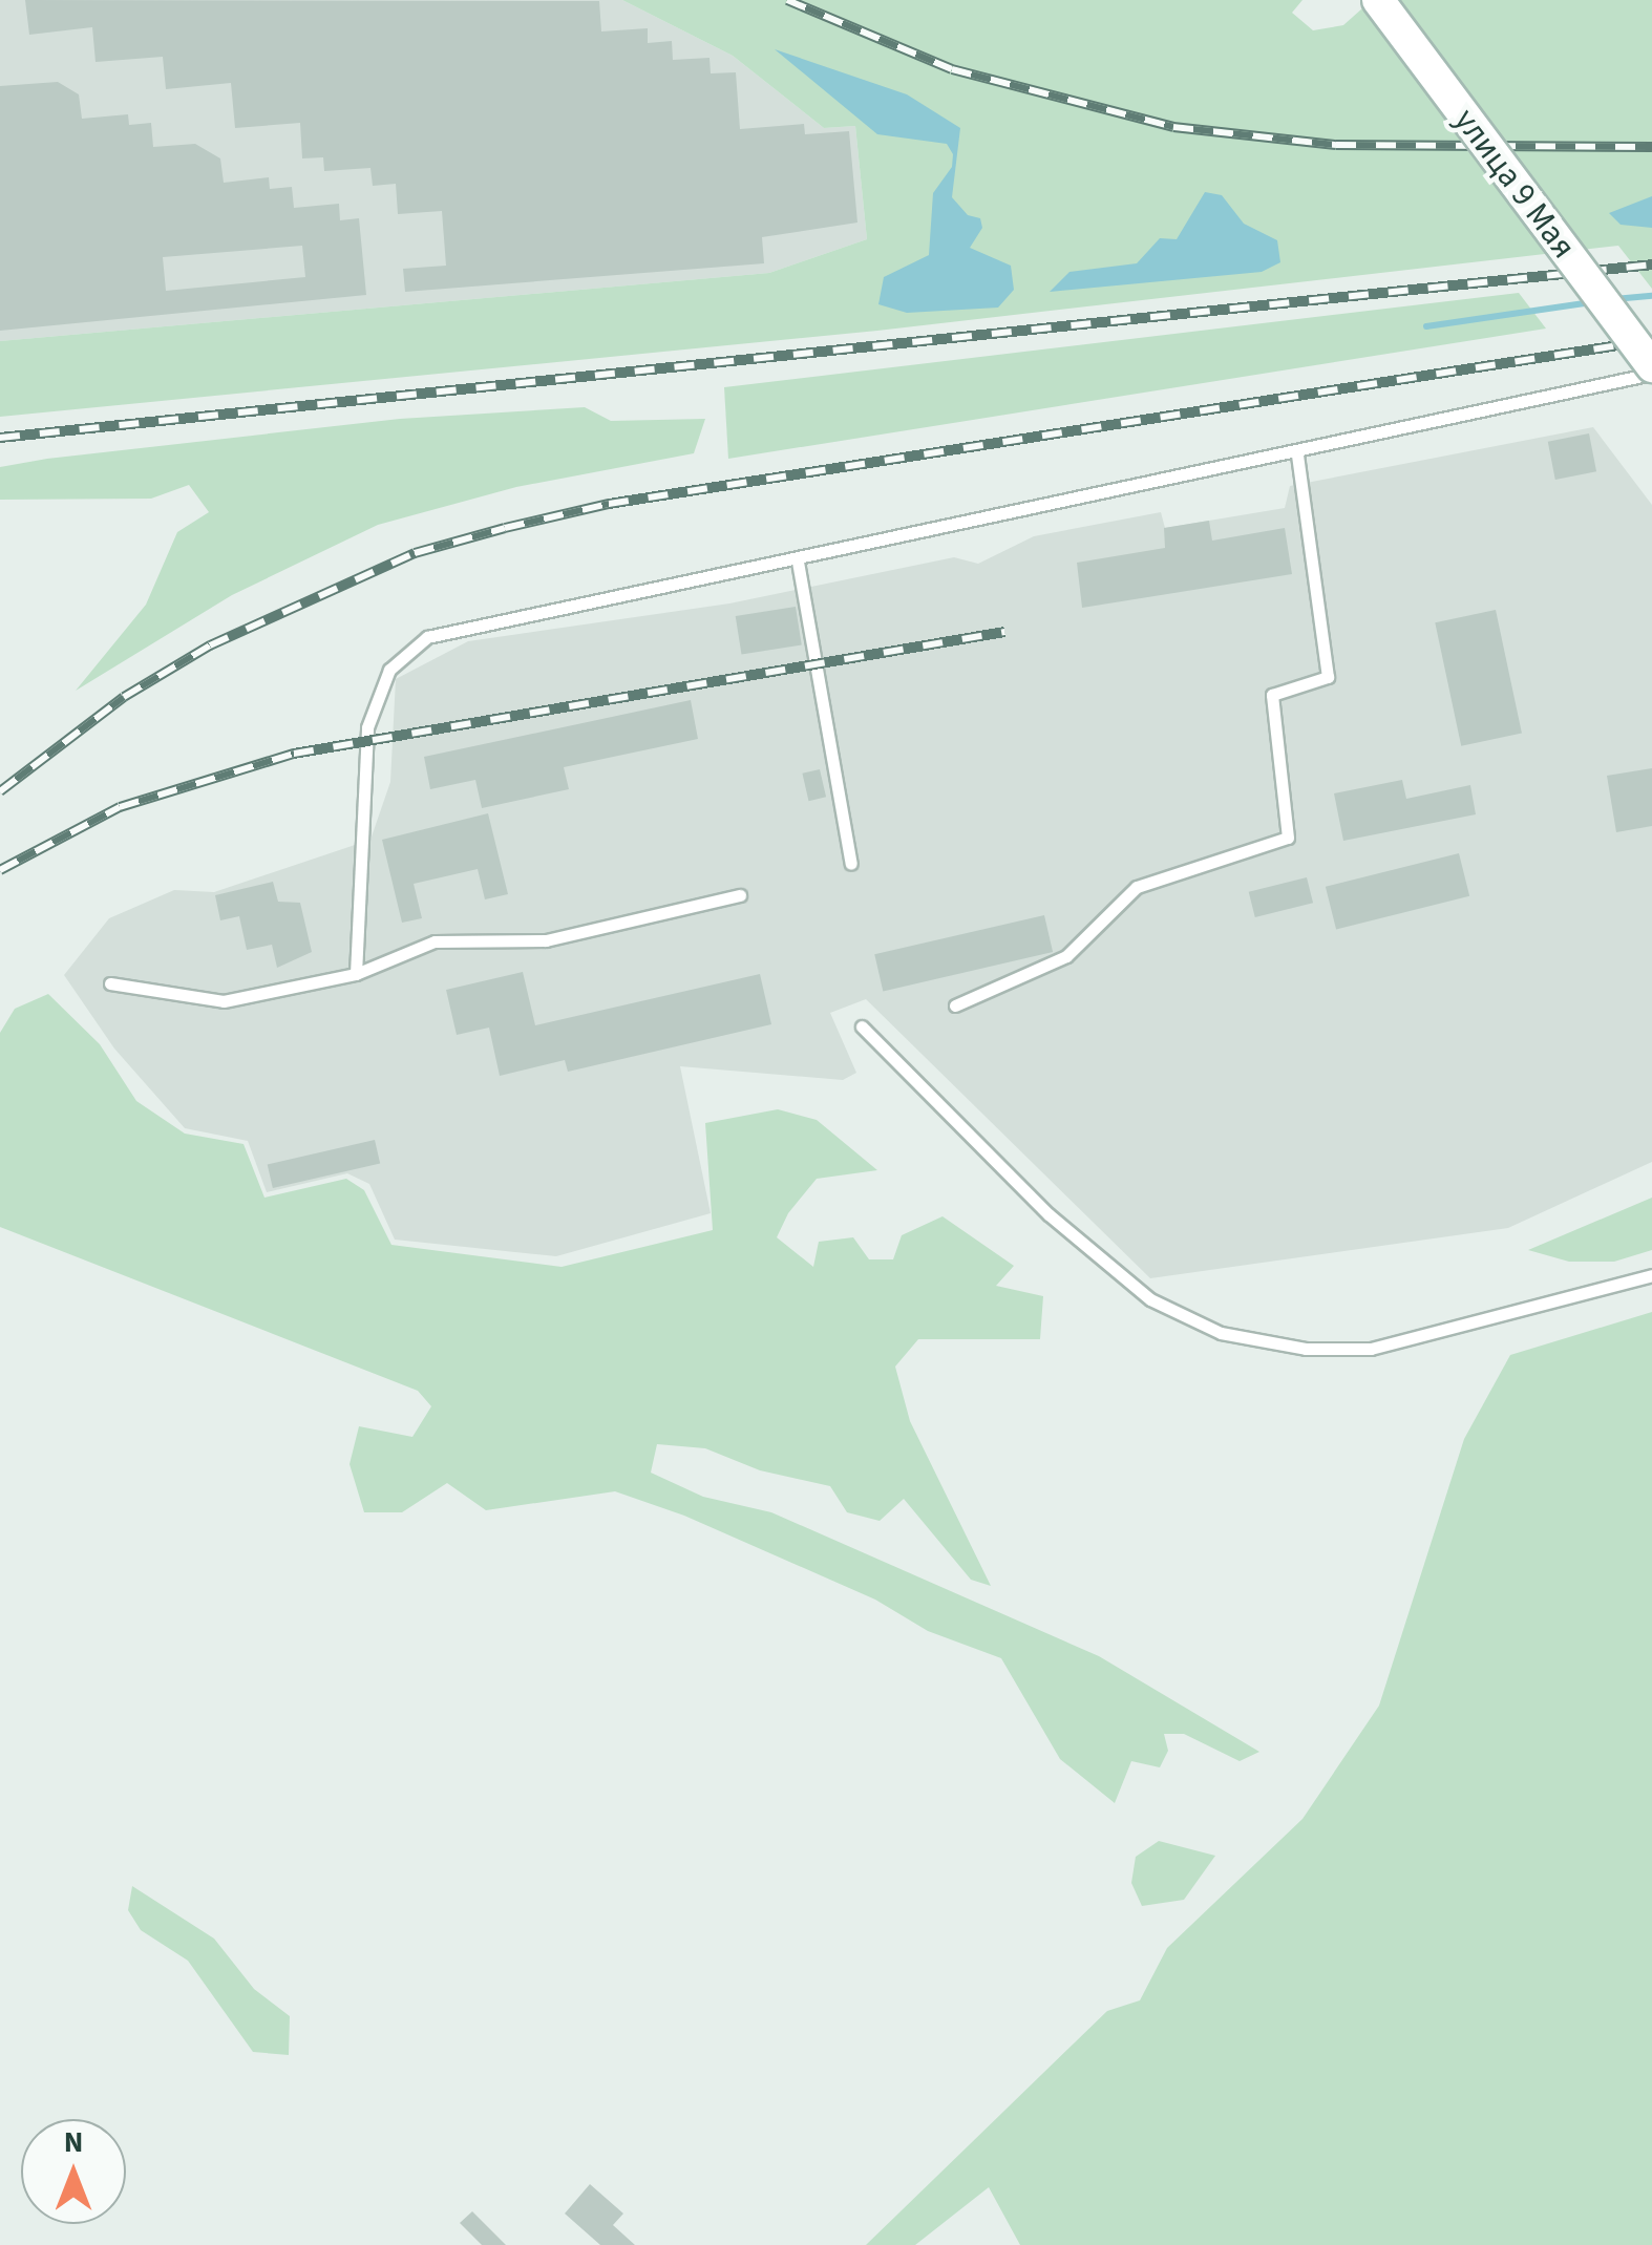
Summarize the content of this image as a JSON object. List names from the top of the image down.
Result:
{
  "streets": {
    "main road": ["улица 9 Мая"]
  },
  "north": "top"
}
